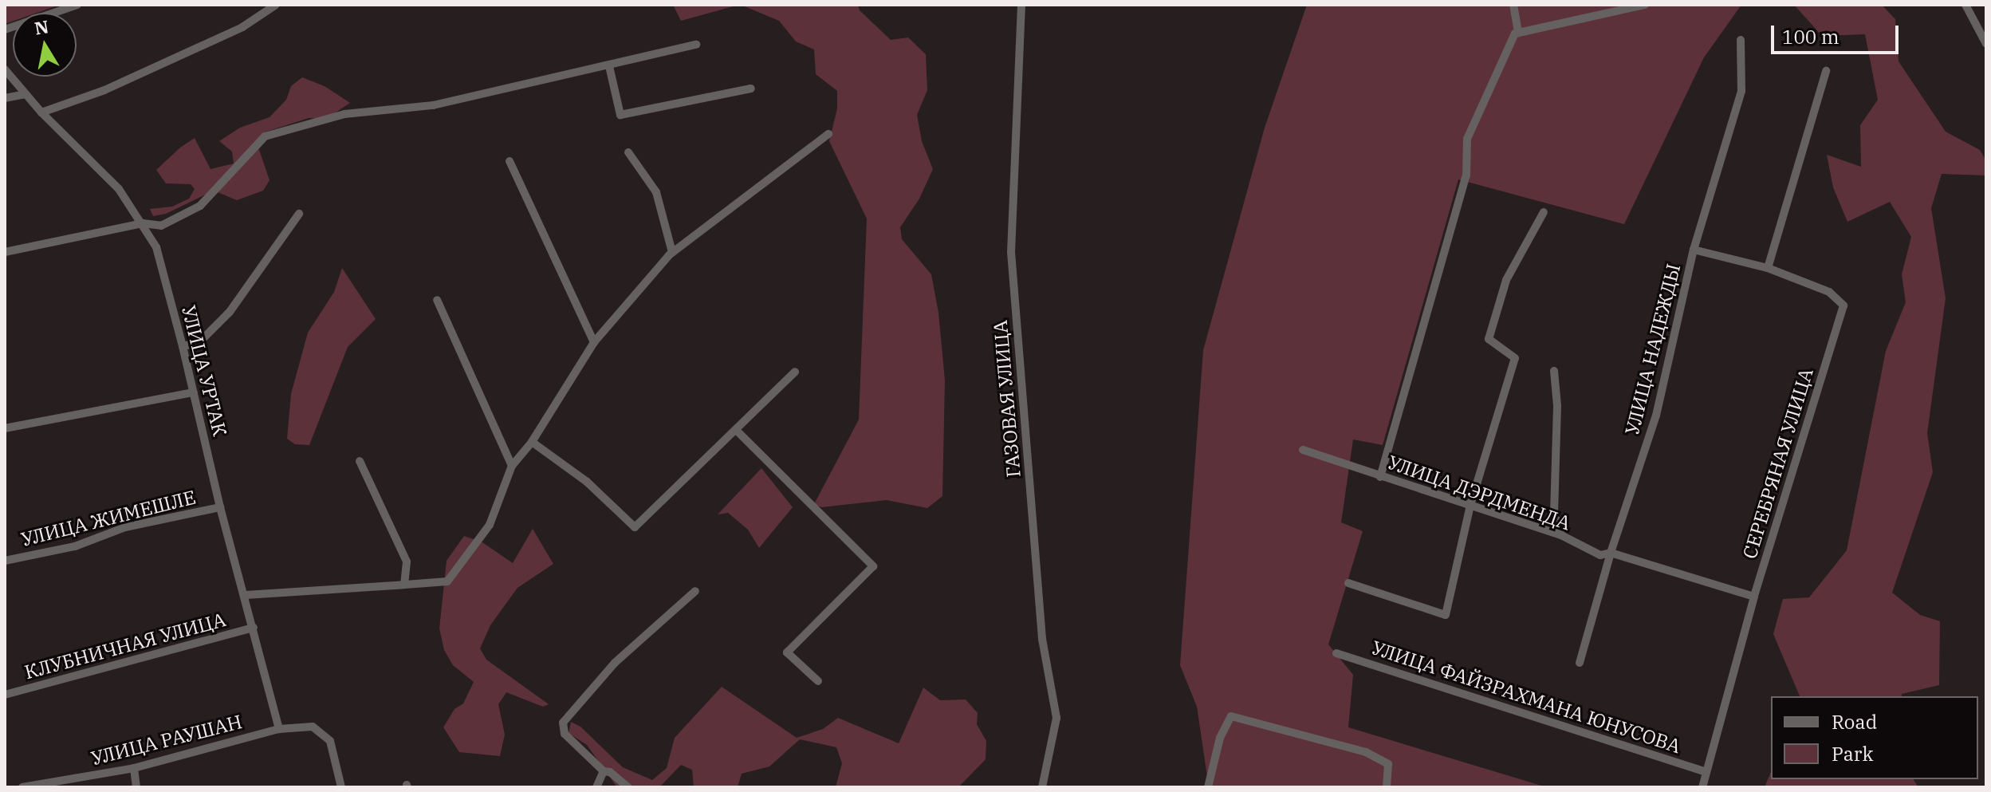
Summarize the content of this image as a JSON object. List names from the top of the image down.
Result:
{
  "streets": {
    "street": [
      "УЛИЦА НАДЕЖДЫ",
      "УЛИЦА УРТАК",
      "ГАЗОВАЯ УЛИЦА",
      "СЕРЕБРЯНАЯ УЛИЦА",
      "УЛИЦА ДЭРДМЕНДА",
      "УЛИЦА ЖИМЕШЛЕ",
      "КЛУБНИЧНАЯ УЛИЦА",
      "УЛИЦА ФАЙЗРАХМАНА ЮНУСОВА",
      "УЛИЦА РАУШАН"
    ]
  },
  "crossings": [
    ["УЛИЦА НАДЕЖДЫ", "СЕРЕБРЯНАЯ УЛИЦА"],
    ["УЛИЦА НАДЕЖДЫ", "УЛИЦА ДЭРДМЕНДА"],
    ["УЛИЦА УРТАК", "УЛИЦА ЖИМЕШЛЕ"],
    ["УЛИЦА УРТАК", "КЛУБНИЧНАЯ УЛИЦА"],
    ["УЛИЦА УРТАК", "УЛИЦА РАУШАН"],
    ["СЕРЕБРЯНАЯ УЛИЦА", "УЛИЦА ДЭРДМЕНДА"],
    ["СЕРЕБРЯНАЯ УЛИЦА", "УЛИЦА ФАЙЗРАХМАНА ЮНУСОВА"]
  ],
  "legend": ["Road", "Park"],
  "scale_bar": "100 m",
  "north": "top"
}
